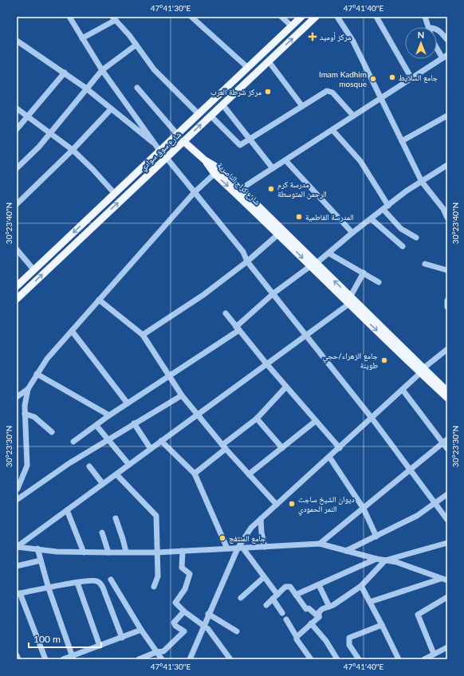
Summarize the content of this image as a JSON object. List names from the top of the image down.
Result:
{
  "streets": {
    "main road": ["شارع سوق سوادي", "شارع كراج الناصرية"]
  },
  "places": {
    "health": ["مركز أوميد"],
    "other": [
      "جامع السلايط",
      "Imam Kadhim mosque",
      "مركز شرطة العرب",
      "مدرسة كرم الرحمن المتوسطة",
      "المدرسة الفاطمية",
      "جامع الزهراء/حجي طوينة",
      "ديوان الشيخ ساجت النمر الحمودي",
      "جامع المنتفج"
    ]
  },
  "scale_bar": "100 m",
  "north": "top",
  "coordinates": [
    "47°41'30\"E",
    "47°41'40\"E",
    "30°23'40\"N",
    "30°23'30\"N"
  ]
}
